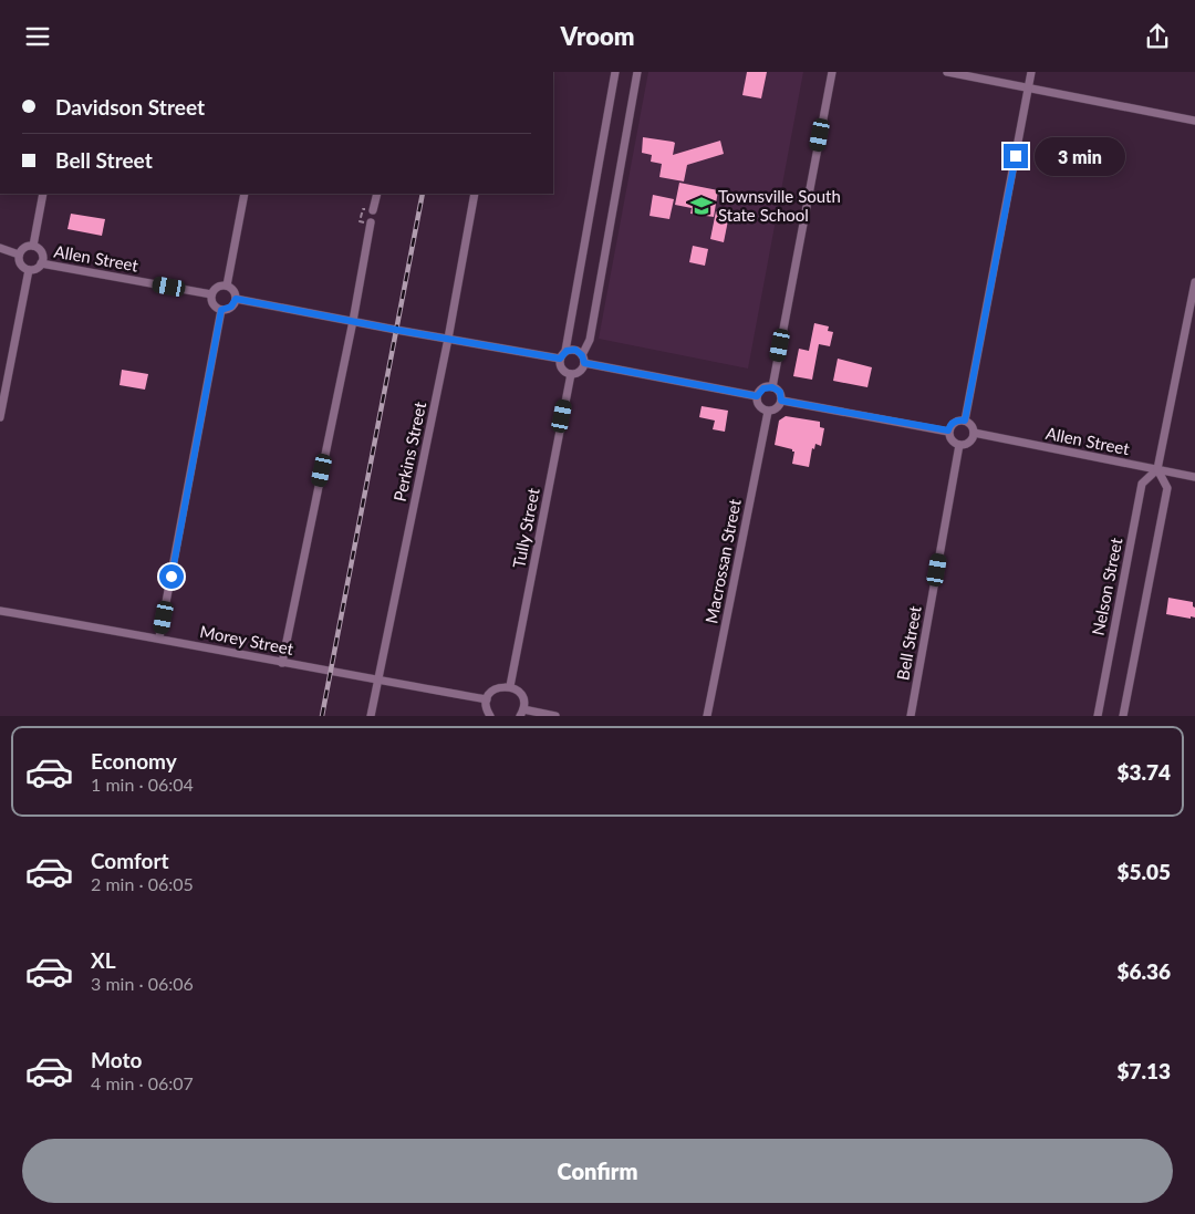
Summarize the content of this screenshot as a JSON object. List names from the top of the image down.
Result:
{
  "streets": {
    "street": [
      "Allen Street",
      "Perkins Street",
      "Tully Street",
      "Macrossan Street",
      "Nelson Street",
      "Morey Street",
      "Bell Street"
    ]
  },
  "crossings": [
    ["Allen Street", "Nelson Street"],
    ["Allen Street", "Bell Street"],
    ["Perkins Street", "Morey Street"]
  ],
  "places": {
    "school or university": ["Townsville South State School"]
  },
  "page": {
    "header": "Vroom",
    "banner": ["Davidson Street", "Bell Street"],
    "bubble": "3 min",
    "list": [
      {
        "name": "Economy",
        "note": "1 min · 06:04",
        "value": "$3.74"
      },
      {
        "name": "Comfort",
        "note": "2 min · 06:05",
        "value": "$5.05"
      },
      {
        "name": "XL",
        "note": "3 min · 06:06",
        "value": "$6.36"
      },
      {
        "name": "Moto",
        "note": "4 min · 06:07",
        "value": "$7.13"
      }
    ],
    "buttons": "Confirm"
  }
}
